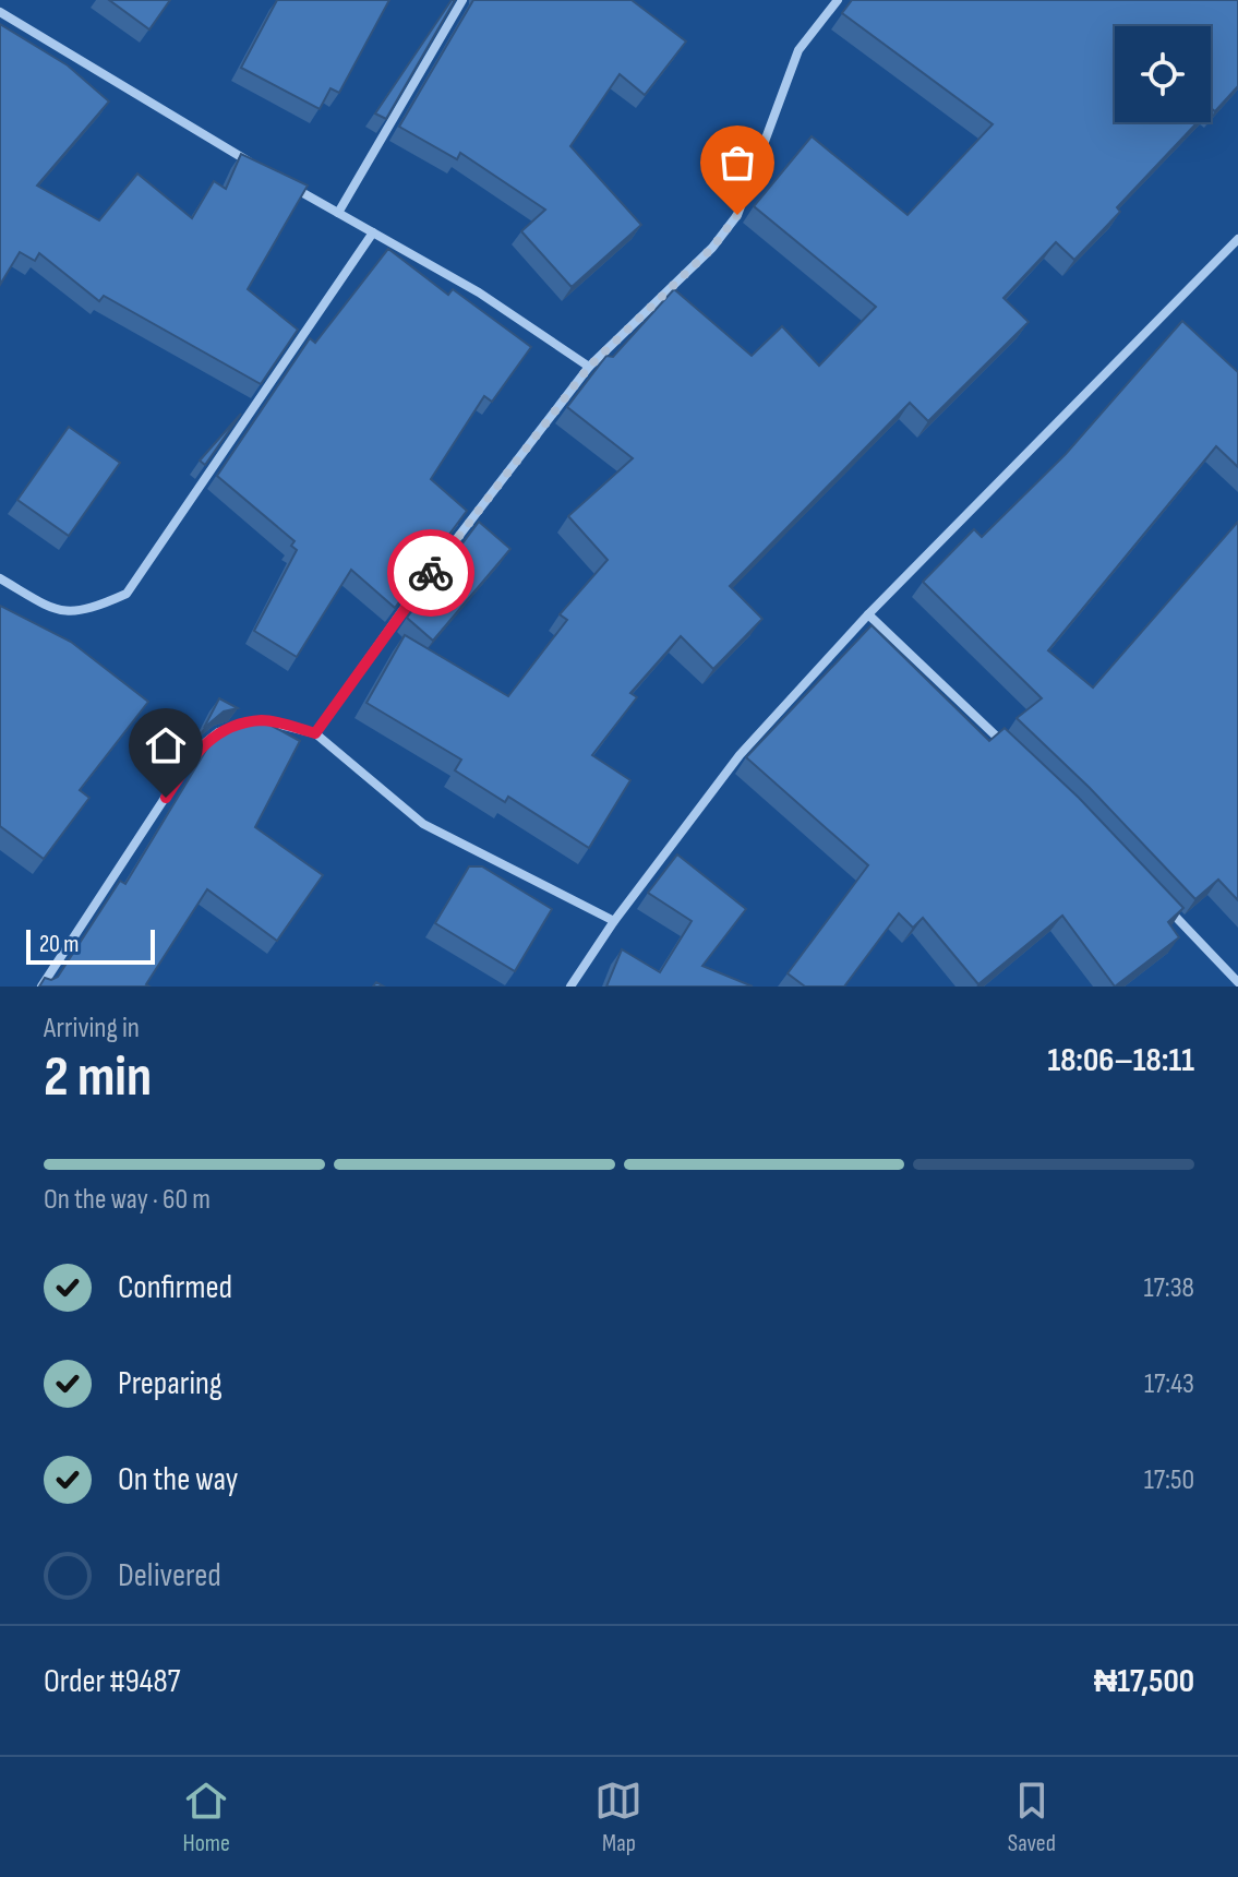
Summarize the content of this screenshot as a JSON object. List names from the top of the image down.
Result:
{
  "scale_bar": "20 m",
  "page": {
    "scale": "20 m",
    "heading": ["2 min", "Arriving in", "18:06–18:11"],
    "panel": ["Order #9487", "₦17,500"],
    "bar": "On the way · 60 m",
    "list": [
      ["Confirmed", "17:38"],
      ["Preparing", "17:43"],
      ["On the way", "17:50"],
      "Delivered"
    ],
    "tabs": ["Home", "Map", "Saved"]
  }
}
